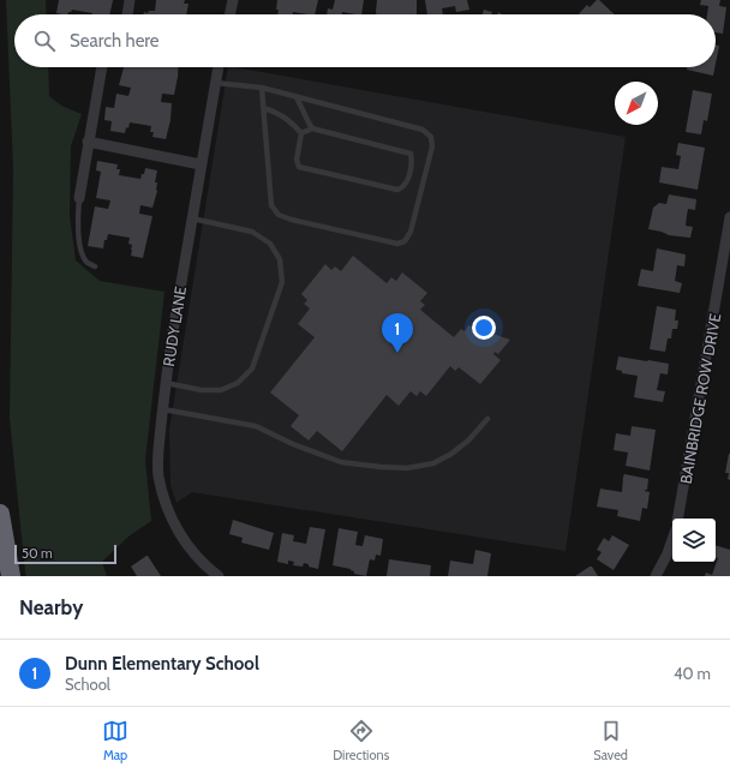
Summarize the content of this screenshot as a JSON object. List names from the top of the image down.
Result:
{
  "streets": {
    "street": ["RUDY LANE", "BAINBRIDGE ROW DRIVE"]
  },
  "scale_bar": "50 m",
  "north": "bottom left",
  "page": {
    "search": "Search here",
    "pins": "1",
    "scale": "50 m",
    "heading": "Nearby",
    "list": [
      {
        "mark": "1",
        "name": "Dunn Elementary School",
        "note": "School",
        "value": "40 m"
      }
    ],
    "nav": ["Map", "Directions", "Saved"]
  }
}
